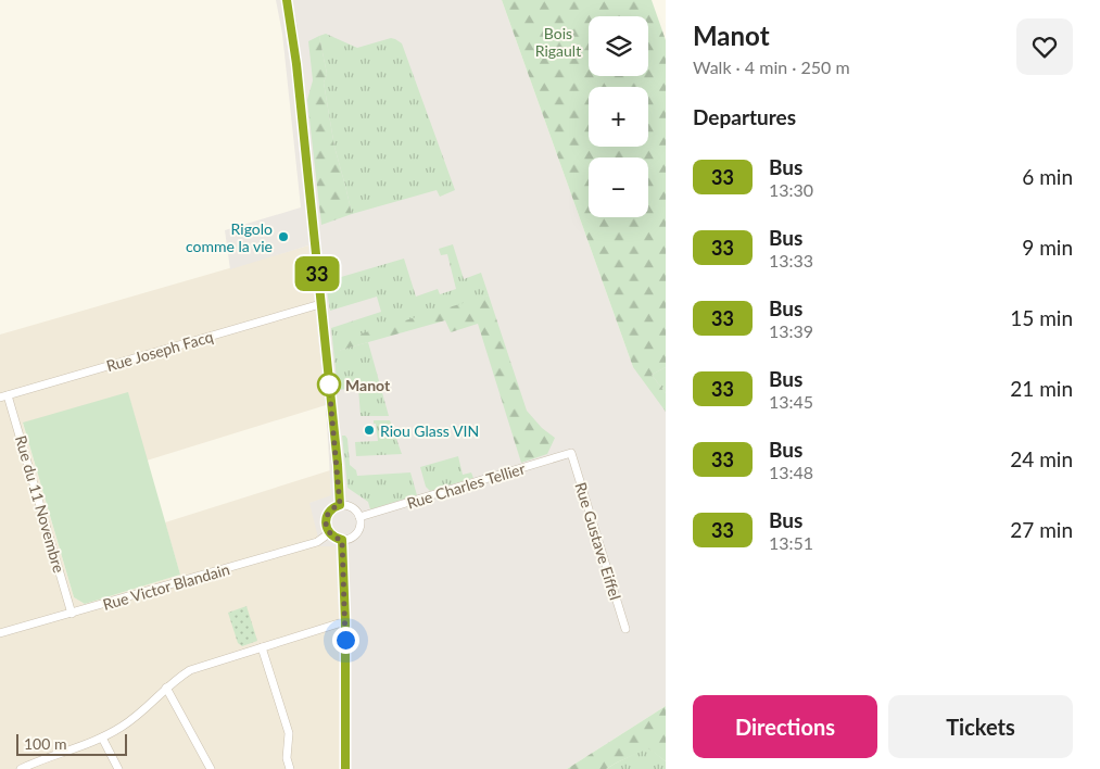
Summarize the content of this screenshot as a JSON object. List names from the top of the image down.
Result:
{
  "streets": {
    "street": [
      "Rue Joseph Facq",
      "Rue Charles Tellier",
      "Rue du 11 Novembre",
      "Rue Gustave Eiffel",
      "Rue Victor Blandain"
    ]
  },
  "crossings": [
    ["Rue Joseph Facq", "Rue du 11 Novembre"],
    ["Rue Charles Tellier", "Rue Gustave Eiffel"],
    ["Rue Charles Tellier", "Rue Victor Blandain"],
    ["Rue du 11 Novembre", "Rue Victor Blandain"]
  ],
  "parks": ["Bois Rigault"],
  "places": ["Rigolo comme la vie", "Manot", "Riou Glass VIN"],
  "lines": ["bus line 33"],
  "scale_bar": "100 m",
  "page": {
    "on_map": "33",
    "heading": [
      ["Manot", "Walk · 4 min · 250 m"],
      "Departures"
    ],
    "map_buttons": ["+", "−"],
    "list": [
      {
        "mark": "33",
        "name": "Bus",
        "note": "13:30",
        "value": "6 min"
      },
      {
        "mark": "33",
        "name": "Bus",
        "note": "13:33",
        "value": "9 min"
      },
      {
        "mark": "33",
        "name": "Bus",
        "note": "13:39",
        "value": "15 min"
      },
      {
        "mark": "33",
        "name": "Bus",
        "note": "13:45",
        "value": "21 min"
      },
      {
        "mark": "33",
        "name": "Bus",
        "note": "13:48",
        "value": "24 min"
      },
      {
        "mark": "33",
        "name": "Bus",
        "note": "13:51",
        "value": "27 min"
      }
    ],
    "buttons": ["Directions", "Tickets"],
    "scale": "100 m"
  }
}
